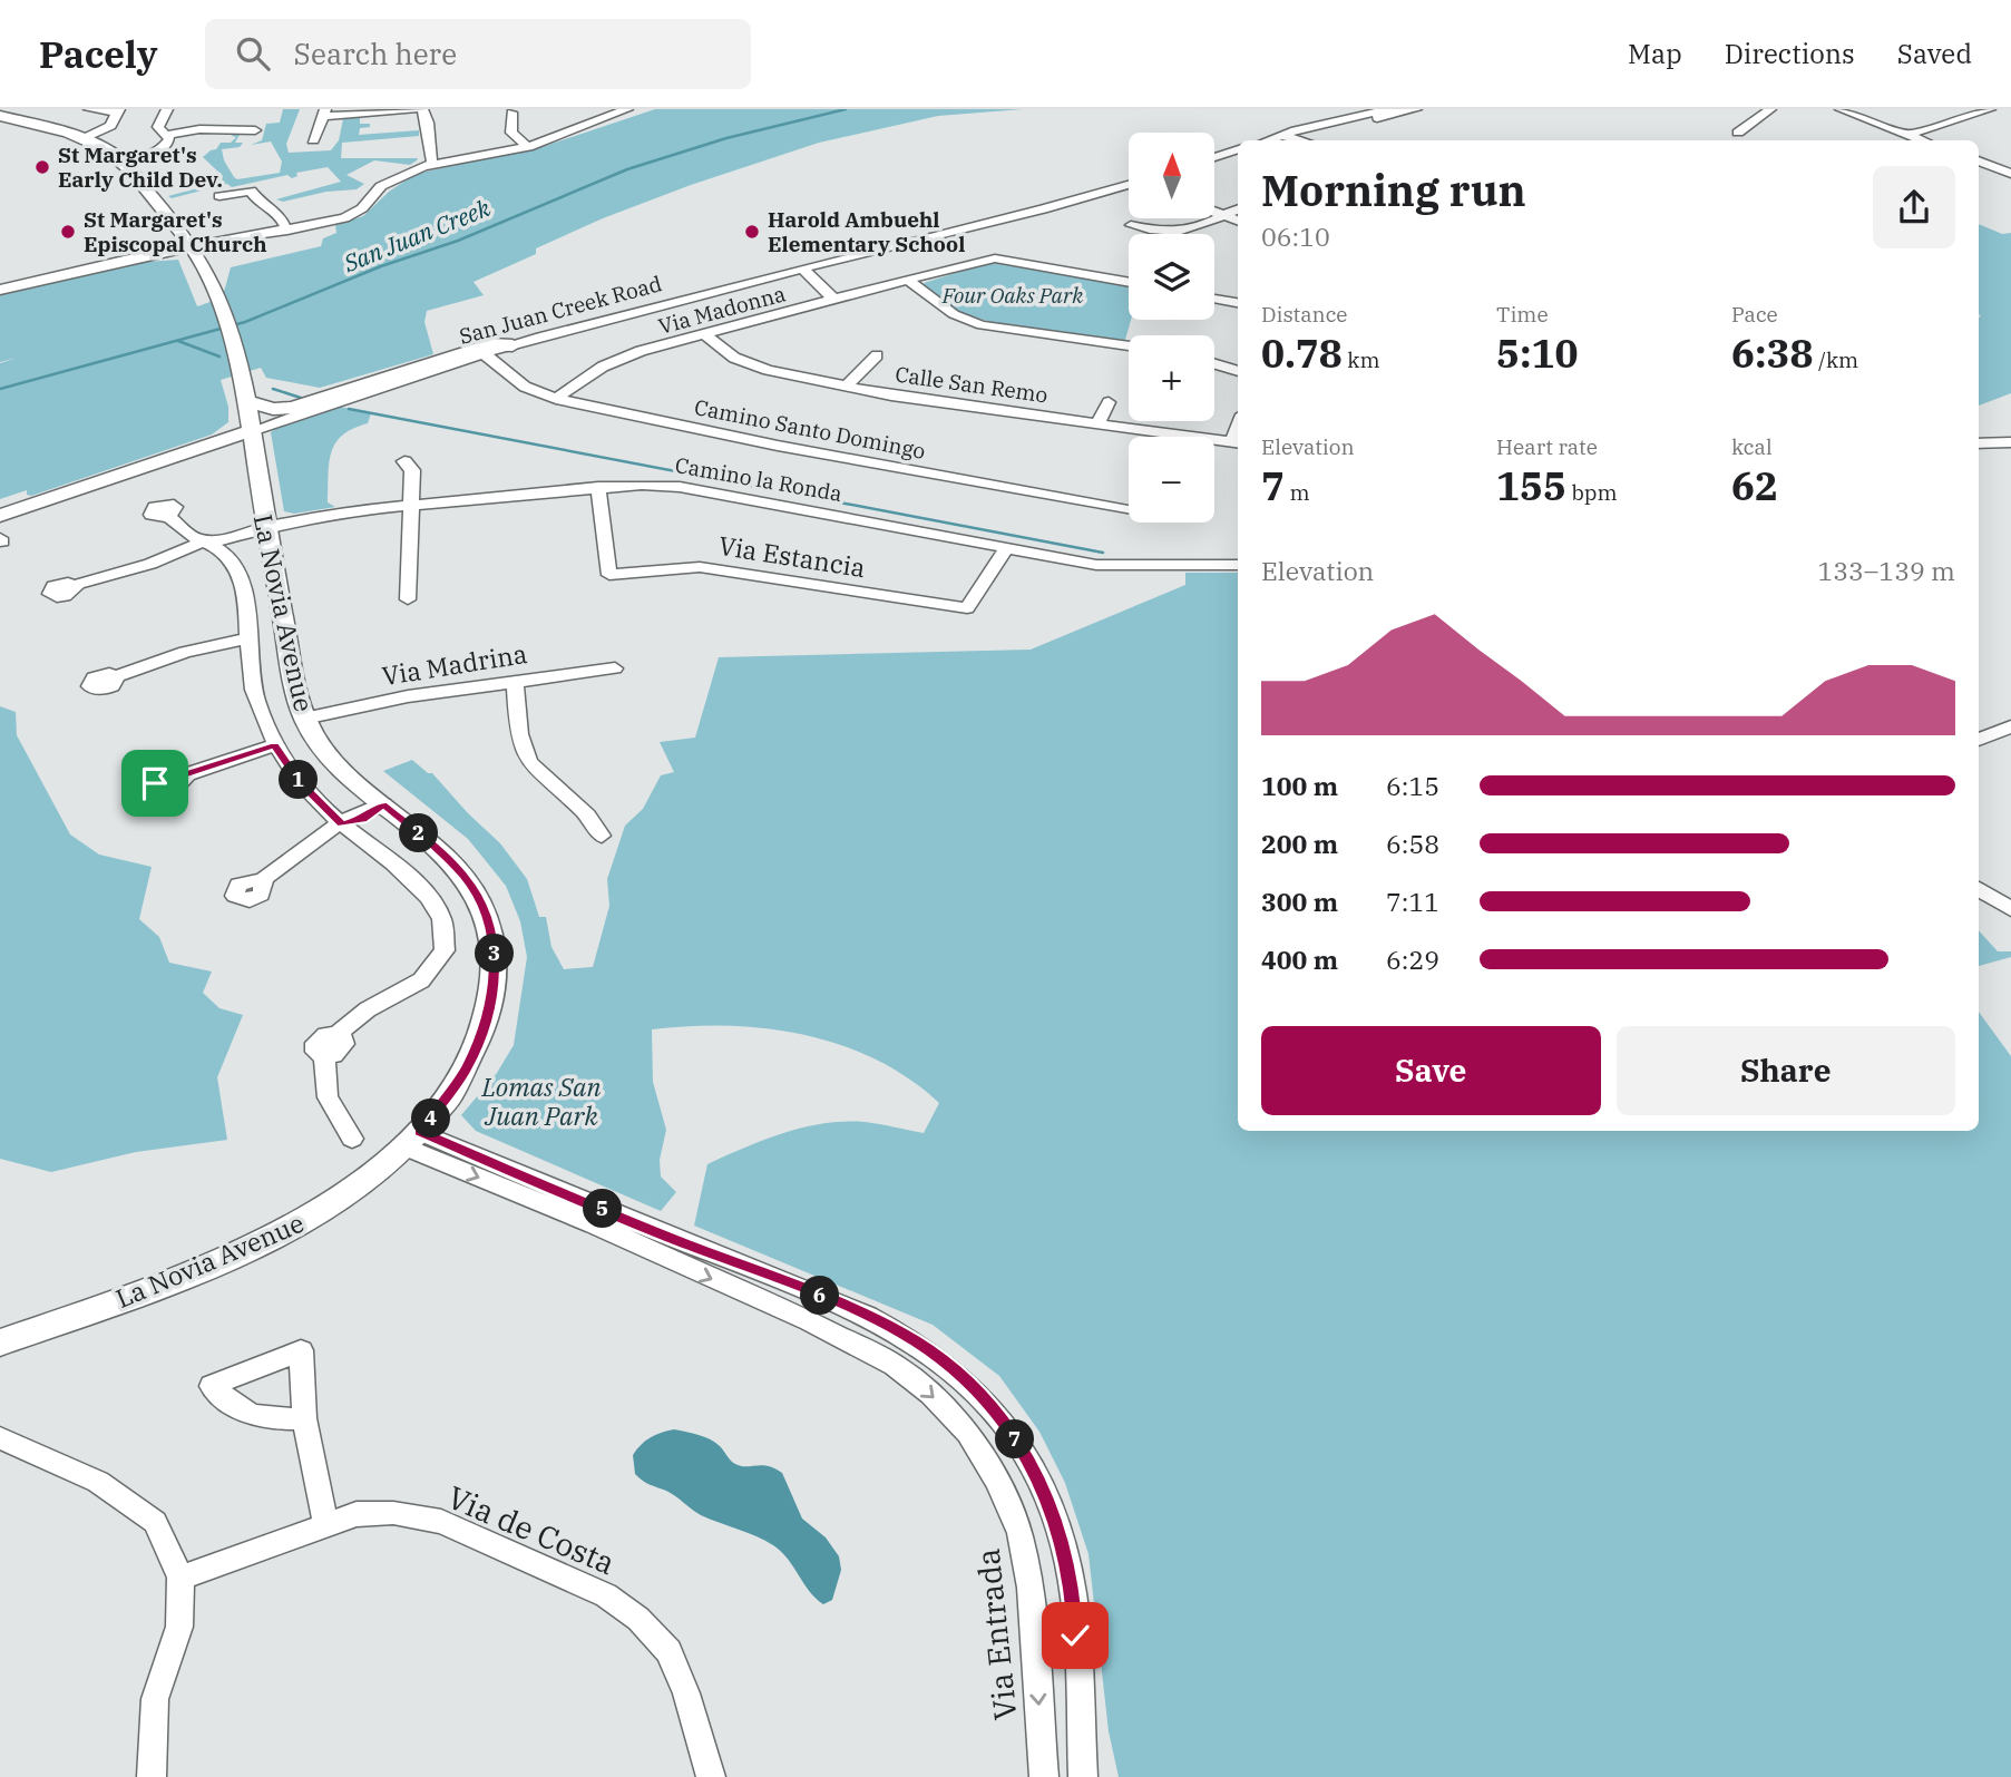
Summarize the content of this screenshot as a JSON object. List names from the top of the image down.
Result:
{
  "streets": {
    "main road": ["San Juan Creek Road", "La Novia Avenue"],
    "street": [
      "Via Madonna",
      "Calle San Remo",
      "Camino Santo Domingo",
      "Camino la Ronda",
      "Via Estancia",
      "Via Madrina",
      "Via de Costa",
      "Via Entrada"
    ]
  },
  "crossings": [
    ["San Juan Creek Road", "Camino Santo Domingo"],
    ["San Juan Creek Road", "La Novia Avenue"],
    ["Via Madonna", "Calle San Remo"],
    ["Via Madonna", "Camino Santo Domingo"],
    ["Camino la Ronda", "Via Estancia"],
    ["Camino la Ronda", "La Novia Avenue"],
    ["La Novia Avenue", "Via Madrina"],
    ["La Novia Avenue", "Via Entrada"]
  ],
  "one_way": ["Via Entrada"],
  "water": ["San Juan Creek"],
  "parks": ["Four Oaks Park", "Lomas San Juan Park"],
  "places": ["St Margaret's Early Child Dev.", "St Margaret's Episcopal Church", "Harold Ambuehl Elementary School"],
  "north": "top",
  "page": {
    "header": "Pacely",
    "search": "Search here",
    "nav": ["Map", "Directions", "Saved"],
    "map_buttons": ["+", "−"],
    "heading": ["Morning run", "06:10"],
    "stats": [
      ["Distance", "0.78 km"],
      ["Time", "5:10"],
      ["Pace", "6:38 /km"],
      ["Elevation", "7 m"],
      ["Heart rate", "155 bpm"],
      ["kcal", "62"]
    ],
    "chart": ["Elevation", "133–139 m"],
    "list": [
      {
        "name": "100 m",
        "note": "6:15"
      },
      {
        "name": "200 m",
        "note": "6:58"
      },
      {
        "name": "300 m",
        "note": "7:11"
      },
      {
        "name": "400 m",
        "note": "6:29"
      }
    ],
    "pins": [
      "1",
      "2",
      "3",
      "4",
      "5",
      "6",
      "7"
    ],
    "buttons": ["Save", "Share"]
  }
}
